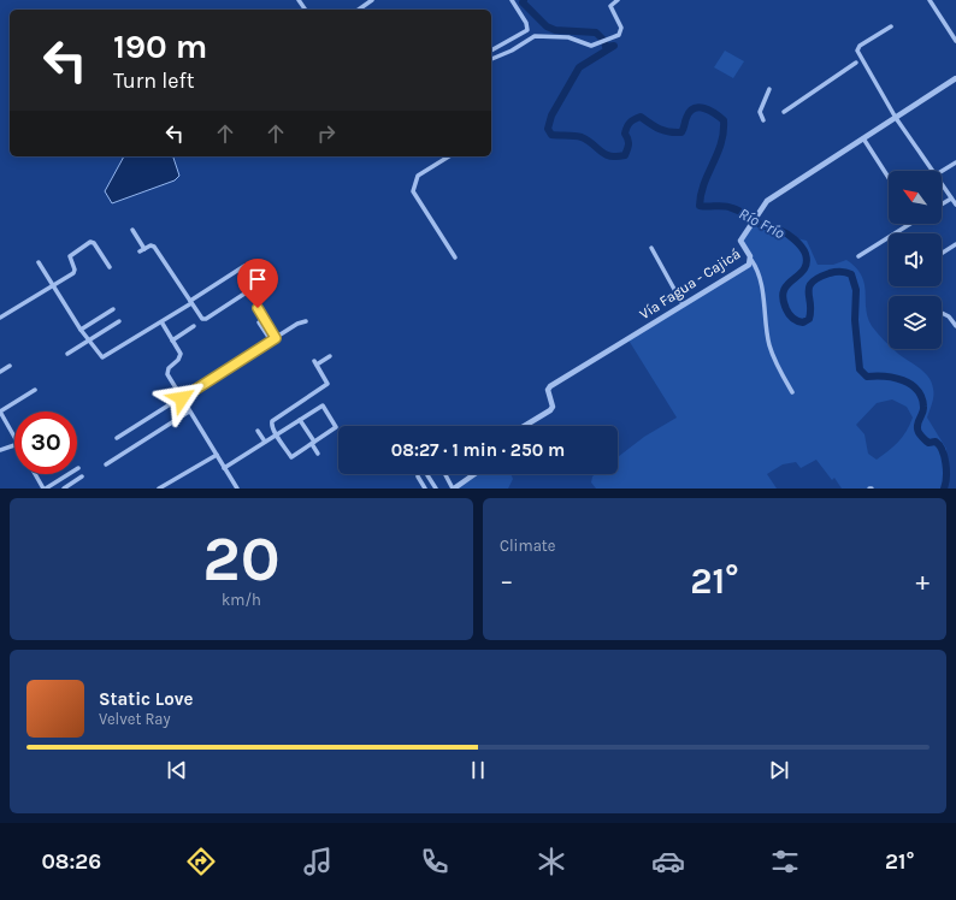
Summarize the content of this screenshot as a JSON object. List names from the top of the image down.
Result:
{
  "streets": {
    "street": ["Vía Fagua - Cajicá"]
  },
  "water": ["Río Frío"],
  "north": "top left",
  "page": {
    "turn": ["190 m", "Turn left"],
    "limit": "30",
    "trip": "08:27 · 1 min · 250 m",
    "tile": [
      ["20", "km/h"],
      "Climate"
    ],
    "heat": ["−", "21°", "+"],
    "song": ["Static Love", "Velvet Ray"],
    "tabs": ["08:26", "21°"]
  }
}
